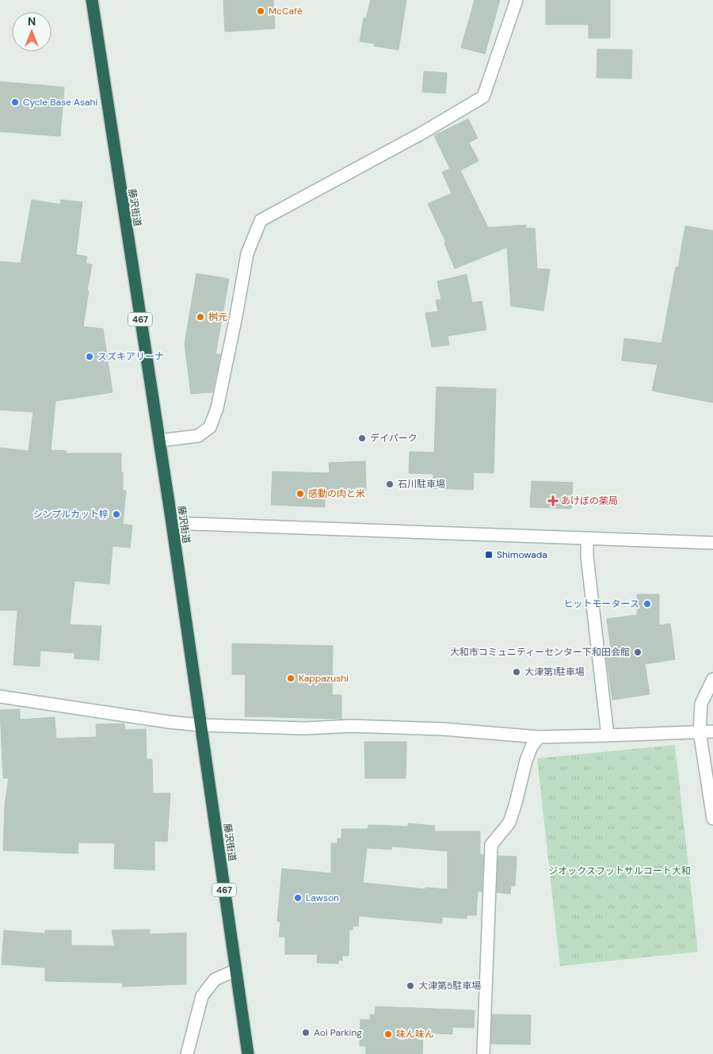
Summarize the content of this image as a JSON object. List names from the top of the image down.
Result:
{
  "streets": {
    "highway": ["藤沢街道", "467"]
  },
  "parks": ["ジオックスフットサルコート大和"],
  "places": {
    "other": [
      "McCafé",
      "Cycle Base Asahi",
      "桝元",
      "スズキアリーナ",
      "デイパーク",
      "石川駐車場",
      "感動の肉と米",
      "シンプルカット梓",
      "ヒットモータース",
      "大和市コミュニティーセンター下和田会館",
      "大津第1駐車場",
      "Kappazushi",
      "Lawson",
      "大津第5駐車場",
      "Aoi Parking",
      "味ん味ん"
    ],
    "health": ["あけぼの薬局"],
    "transit": ["Shimowada"]
  },
  "north": "top"
}
